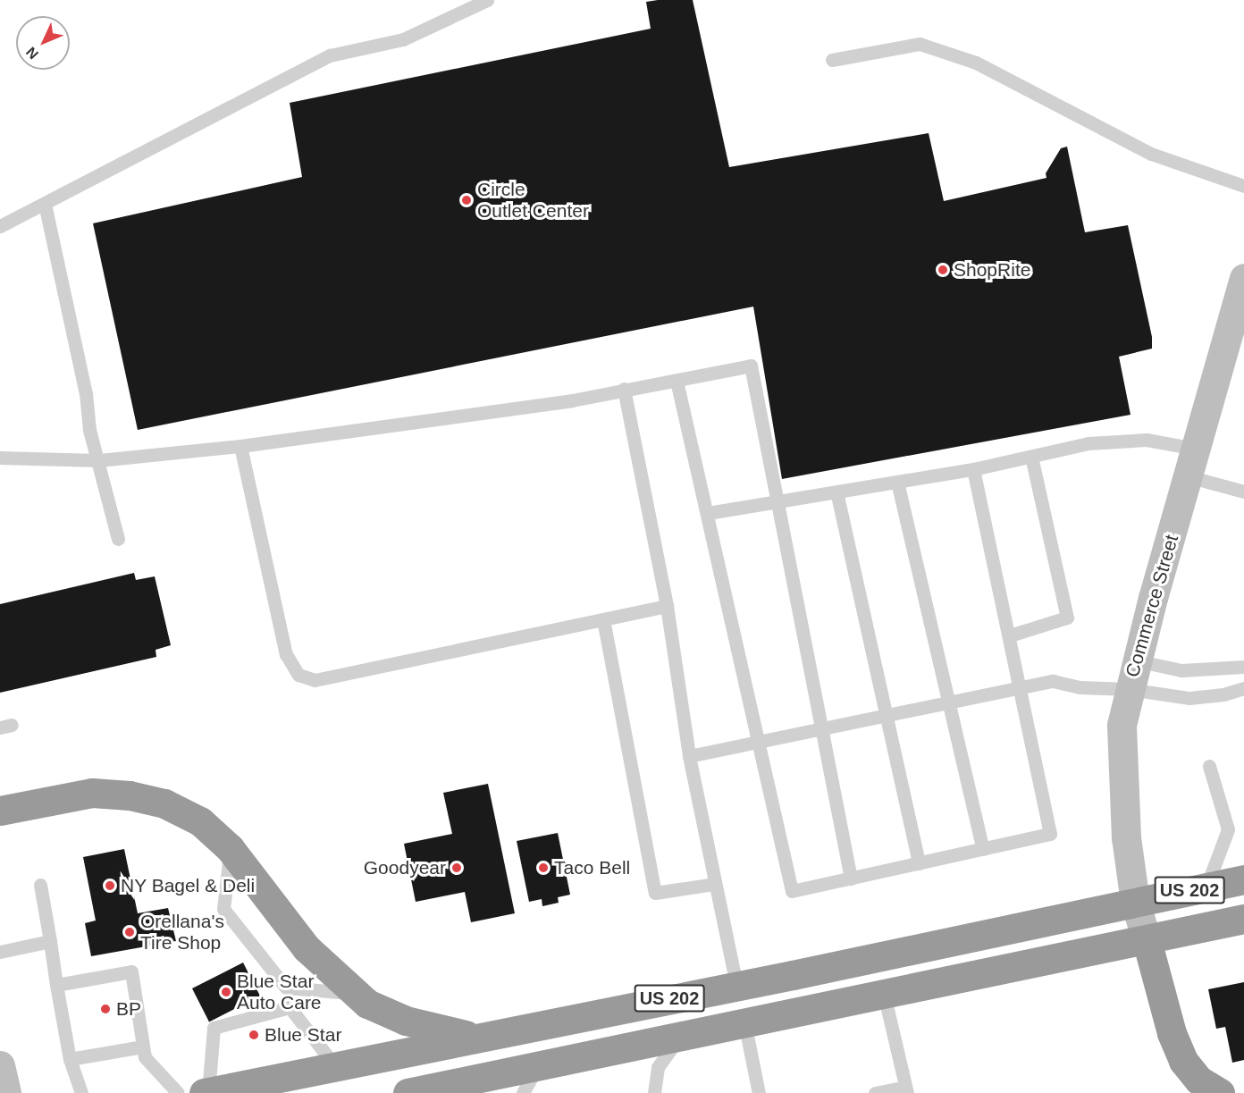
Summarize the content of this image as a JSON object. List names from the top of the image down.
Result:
{
  "streets": {
    "highway": ["US 202"],
    "street": ["Commerce Street"]
  },
  "crossings": [
    ["Commerce Street", "US 202"]
  ],
  "places": [
    "Circle Outlet Center",
    "ShopRite",
    "Goodyear",
    "Taco Bell",
    "NY Bagel & Deli",
    "Orellana's Tire Shop",
    "Blue Star Auto Care",
    "BP",
    "Blue Star"
  ],
  "north": "bottom left"
}
